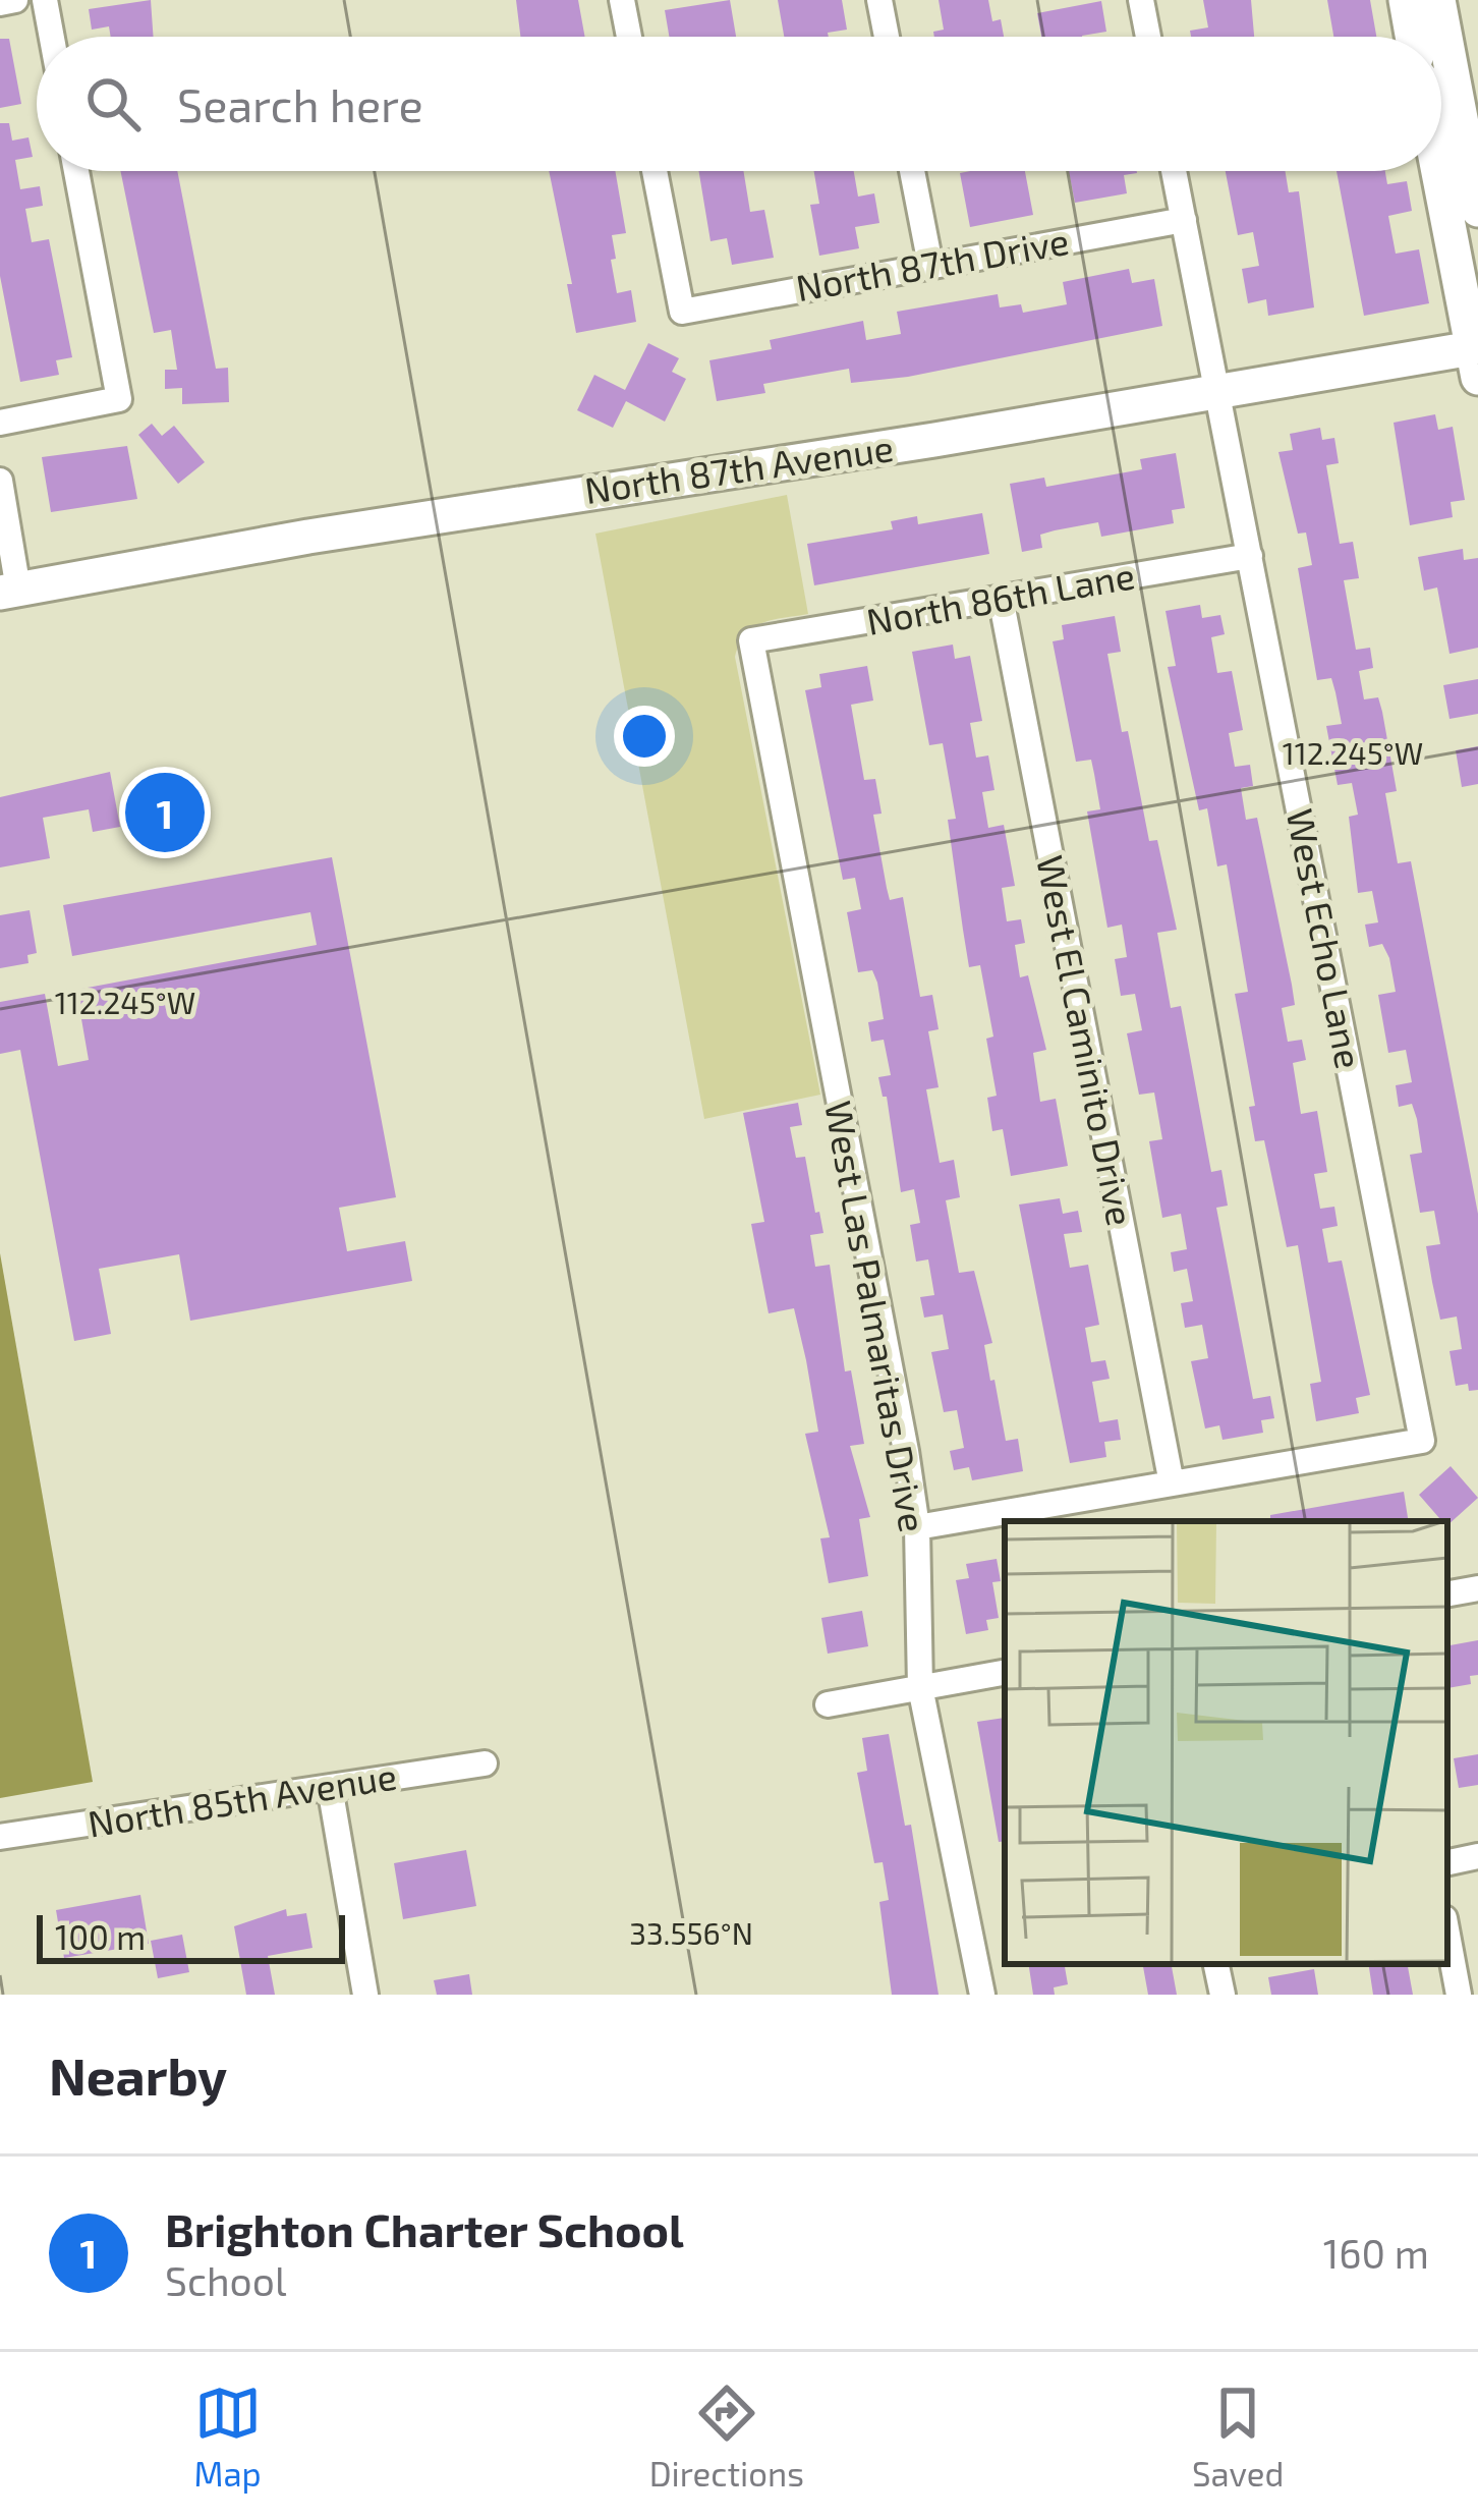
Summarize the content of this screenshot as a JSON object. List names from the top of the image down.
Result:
{
  "streets": {
    "street": [
      "North 87th Drive",
      "North 87th Avenue",
      "North 86th Lane",
      "West Echo Lane",
      "West El Caminito Drive",
      "West Las Palmaritas Drive",
      "North 85th Avenue"
    ]
  },
  "crossings": [
    ["North 87th Drive", "West Echo Lane"],
    ["North 87th Avenue", "West Echo Lane"],
    ["North 86th Lane", "West Echo Lane"],
    ["North 86th Lane", "West El Caminito Drive"],
    ["North 86th Lane", "West Las Palmaritas Drive"],
    ["West Echo Lane", "West El Caminito Drive"]
  ],
  "scale_bar": "100 m",
  "page": {
    "search": "Search here",
    "pins": "1",
    "scale": "100 m",
    "heading": "Nearby",
    "list": [
      {
        "mark": "1",
        "name": "Brighton Charter School",
        "note": "School",
        "value": "160 m"
      }
    ],
    "nav": ["Map", "Directions", "Saved"]
  },
  "coordinates": ["112.245°W", "33.556°N"]
}
